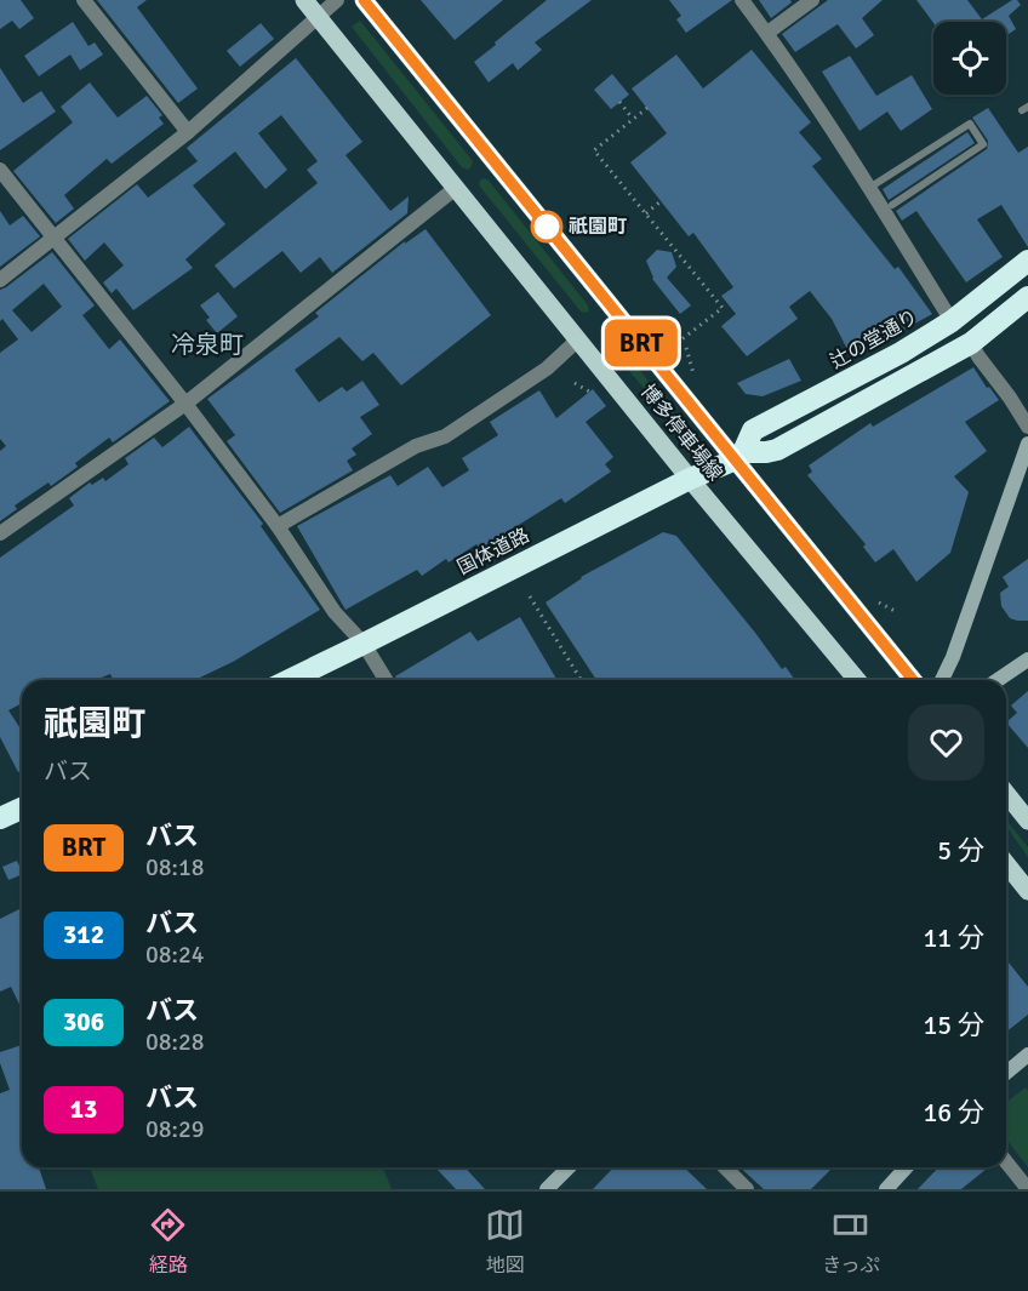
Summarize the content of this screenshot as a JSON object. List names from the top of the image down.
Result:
{
  "streets": {
    "highway": ["辻の堂通り", "国体道路"],
    "main road": ["博多停車場線"]
  },
  "crossings": [
    ["辻の堂通り", "博多停車場線"],
    ["辻の堂通り", "国体道路"],
    ["博多停車場線", "国体道路"]
  ],
  "districts": ["冷泉町"],
  "places": ["祇園町"],
  "lines": ["bus line BRT"],
  "page": {
    "on_map": "BRT",
    "heading": ["祇園町", "バス"],
    "list": [
      {
        "mark": "BRT",
        "name": "バス",
        "note": "08:18",
        "value": "5 分"
      },
      {
        "mark": "312",
        "name": "バス",
        "note": "08:24",
        "value": "11 分"
      },
      {
        "mark": "306",
        "name": "バス",
        "note": "08:28",
        "value": "15 分"
      },
      {
        "mark": "13",
        "name": "バス",
        "note": "08:29",
        "value": "16 分"
      }
    ],
    "tabs": ["経路", "地図", "きっぷ"]
  }
}
